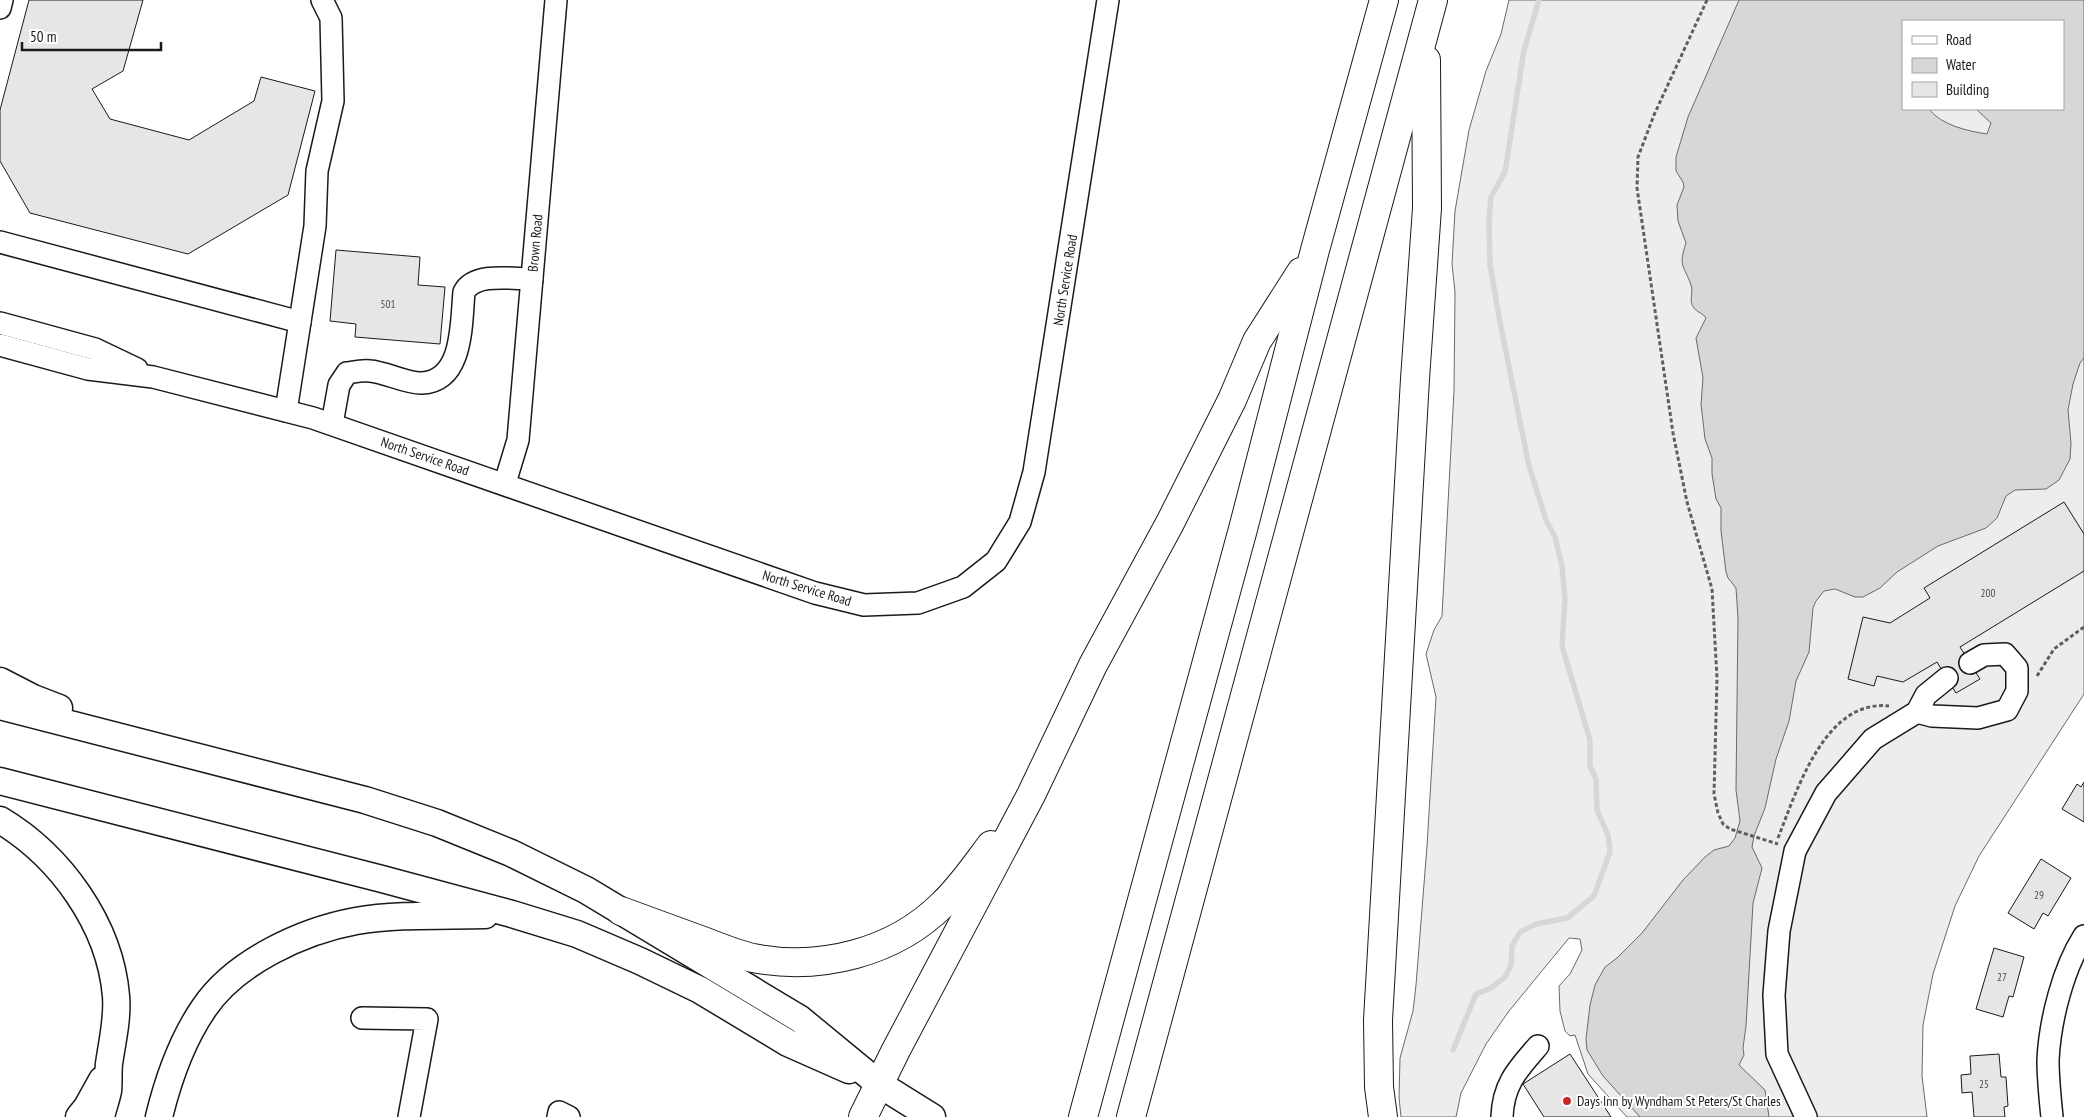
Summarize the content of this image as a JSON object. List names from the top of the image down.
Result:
{
  "streets": {
    "street": ["Brown Road", "North Service Road"]
  },
  "crossings": [
    ["Brown Road", "North Service Road"]
  ],
  "places": ["Days Inn by Wyndham St Peters/St Charles"],
  "house_numbers": [
    "501",
    "200",
    "29",
    "27",
    "25"
  ],
  "legend": ["Road", "Water", "Building"],
  "scale_bar": "50 m"
}
